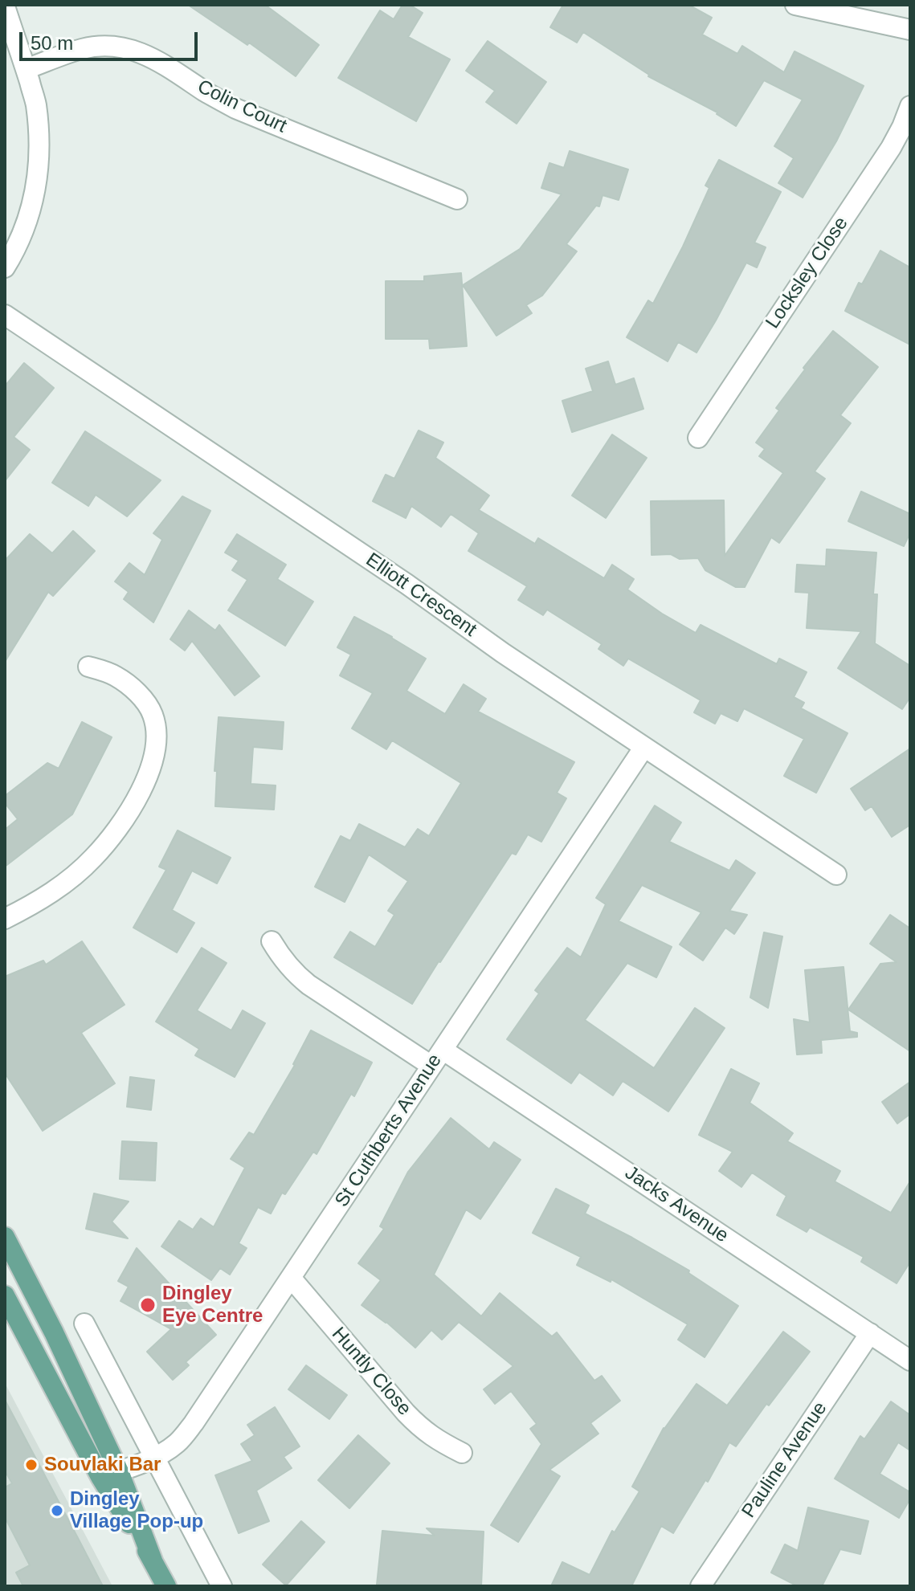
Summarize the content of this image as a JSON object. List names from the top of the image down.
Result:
{
  "streets": {
    "street": [
      "Colin Court",
      "Locksley Close",
      "Elliott Crescent",
      "St Cuthberts Avenue",
      "Jacks Avenue",
      "Huntly Close",
      "Pauline Avenue"
    ]
  },
  "crossings": [
    ["Elliott Crescent", "St Cuthberts Avenue"],
    ["St Cuthberts Avenue", "Jacks Avenue"],
    ["St Cuthberts Avenue", "Huntly Close"],
    ["Jacks Avenue", "Pauline Avenue"]
  ],
  "places": ["Dingley Eye Centre", "Souvlaki Bar", "Dingley Village Pop-up"],
  "scale_bar": "50 m"
}
